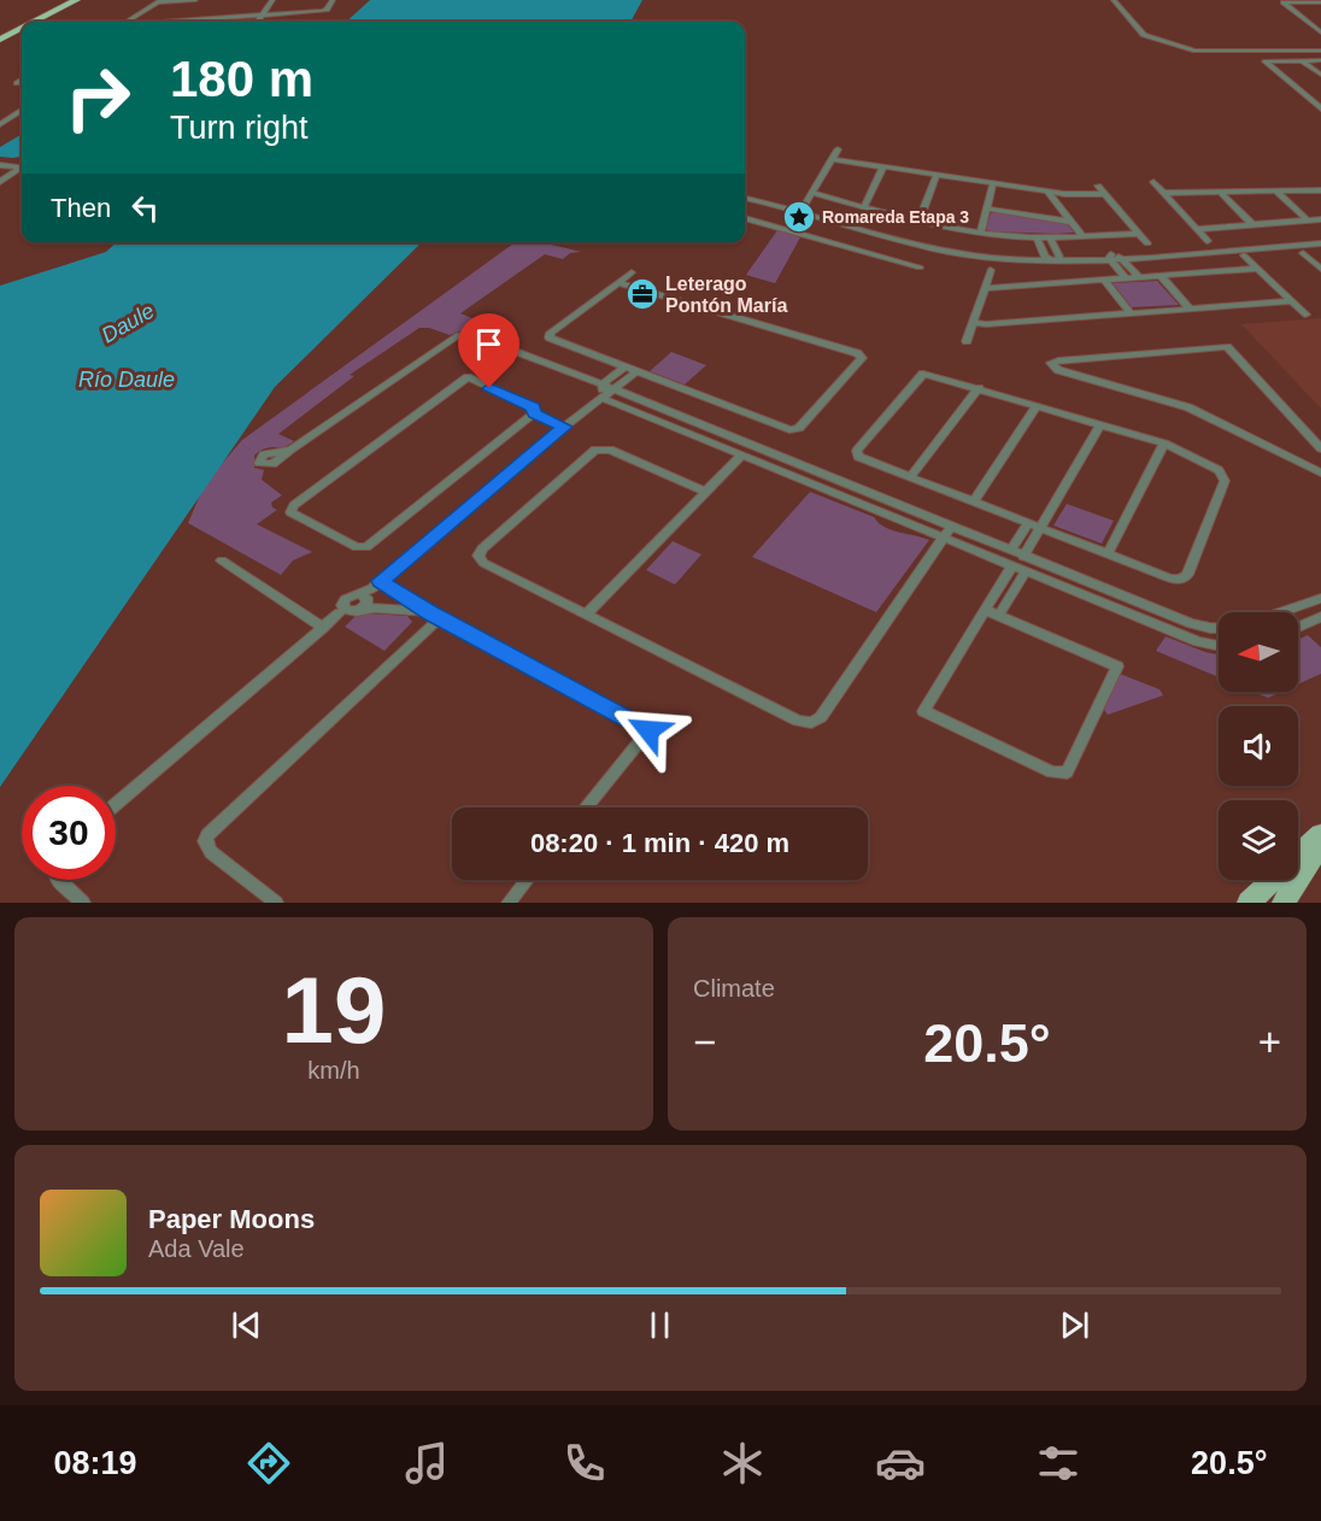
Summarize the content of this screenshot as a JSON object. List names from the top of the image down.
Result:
{
  "water": ["Daule", "Río Daule"],
  "places": {
    "place": ["Romareda Etapa 3"],
    "office": ["Leterago Pontón María"]
  },
  "north": "left",
  "page": {
    "turn": ["180 m", "Turn right"],
    "then": "Then",
    "limit": "30",
    "trip": "08:20 · 1 min · 420 m",
    "tile": [
      ["19", "km/h"],
      "Climate"
    ],
    "heat": ["−", "20.5°", "+"],
    "song": ["Paper Moons", "Ada Vale"],
    "tabs": ["08:19", "20.5°"]
  }
}
